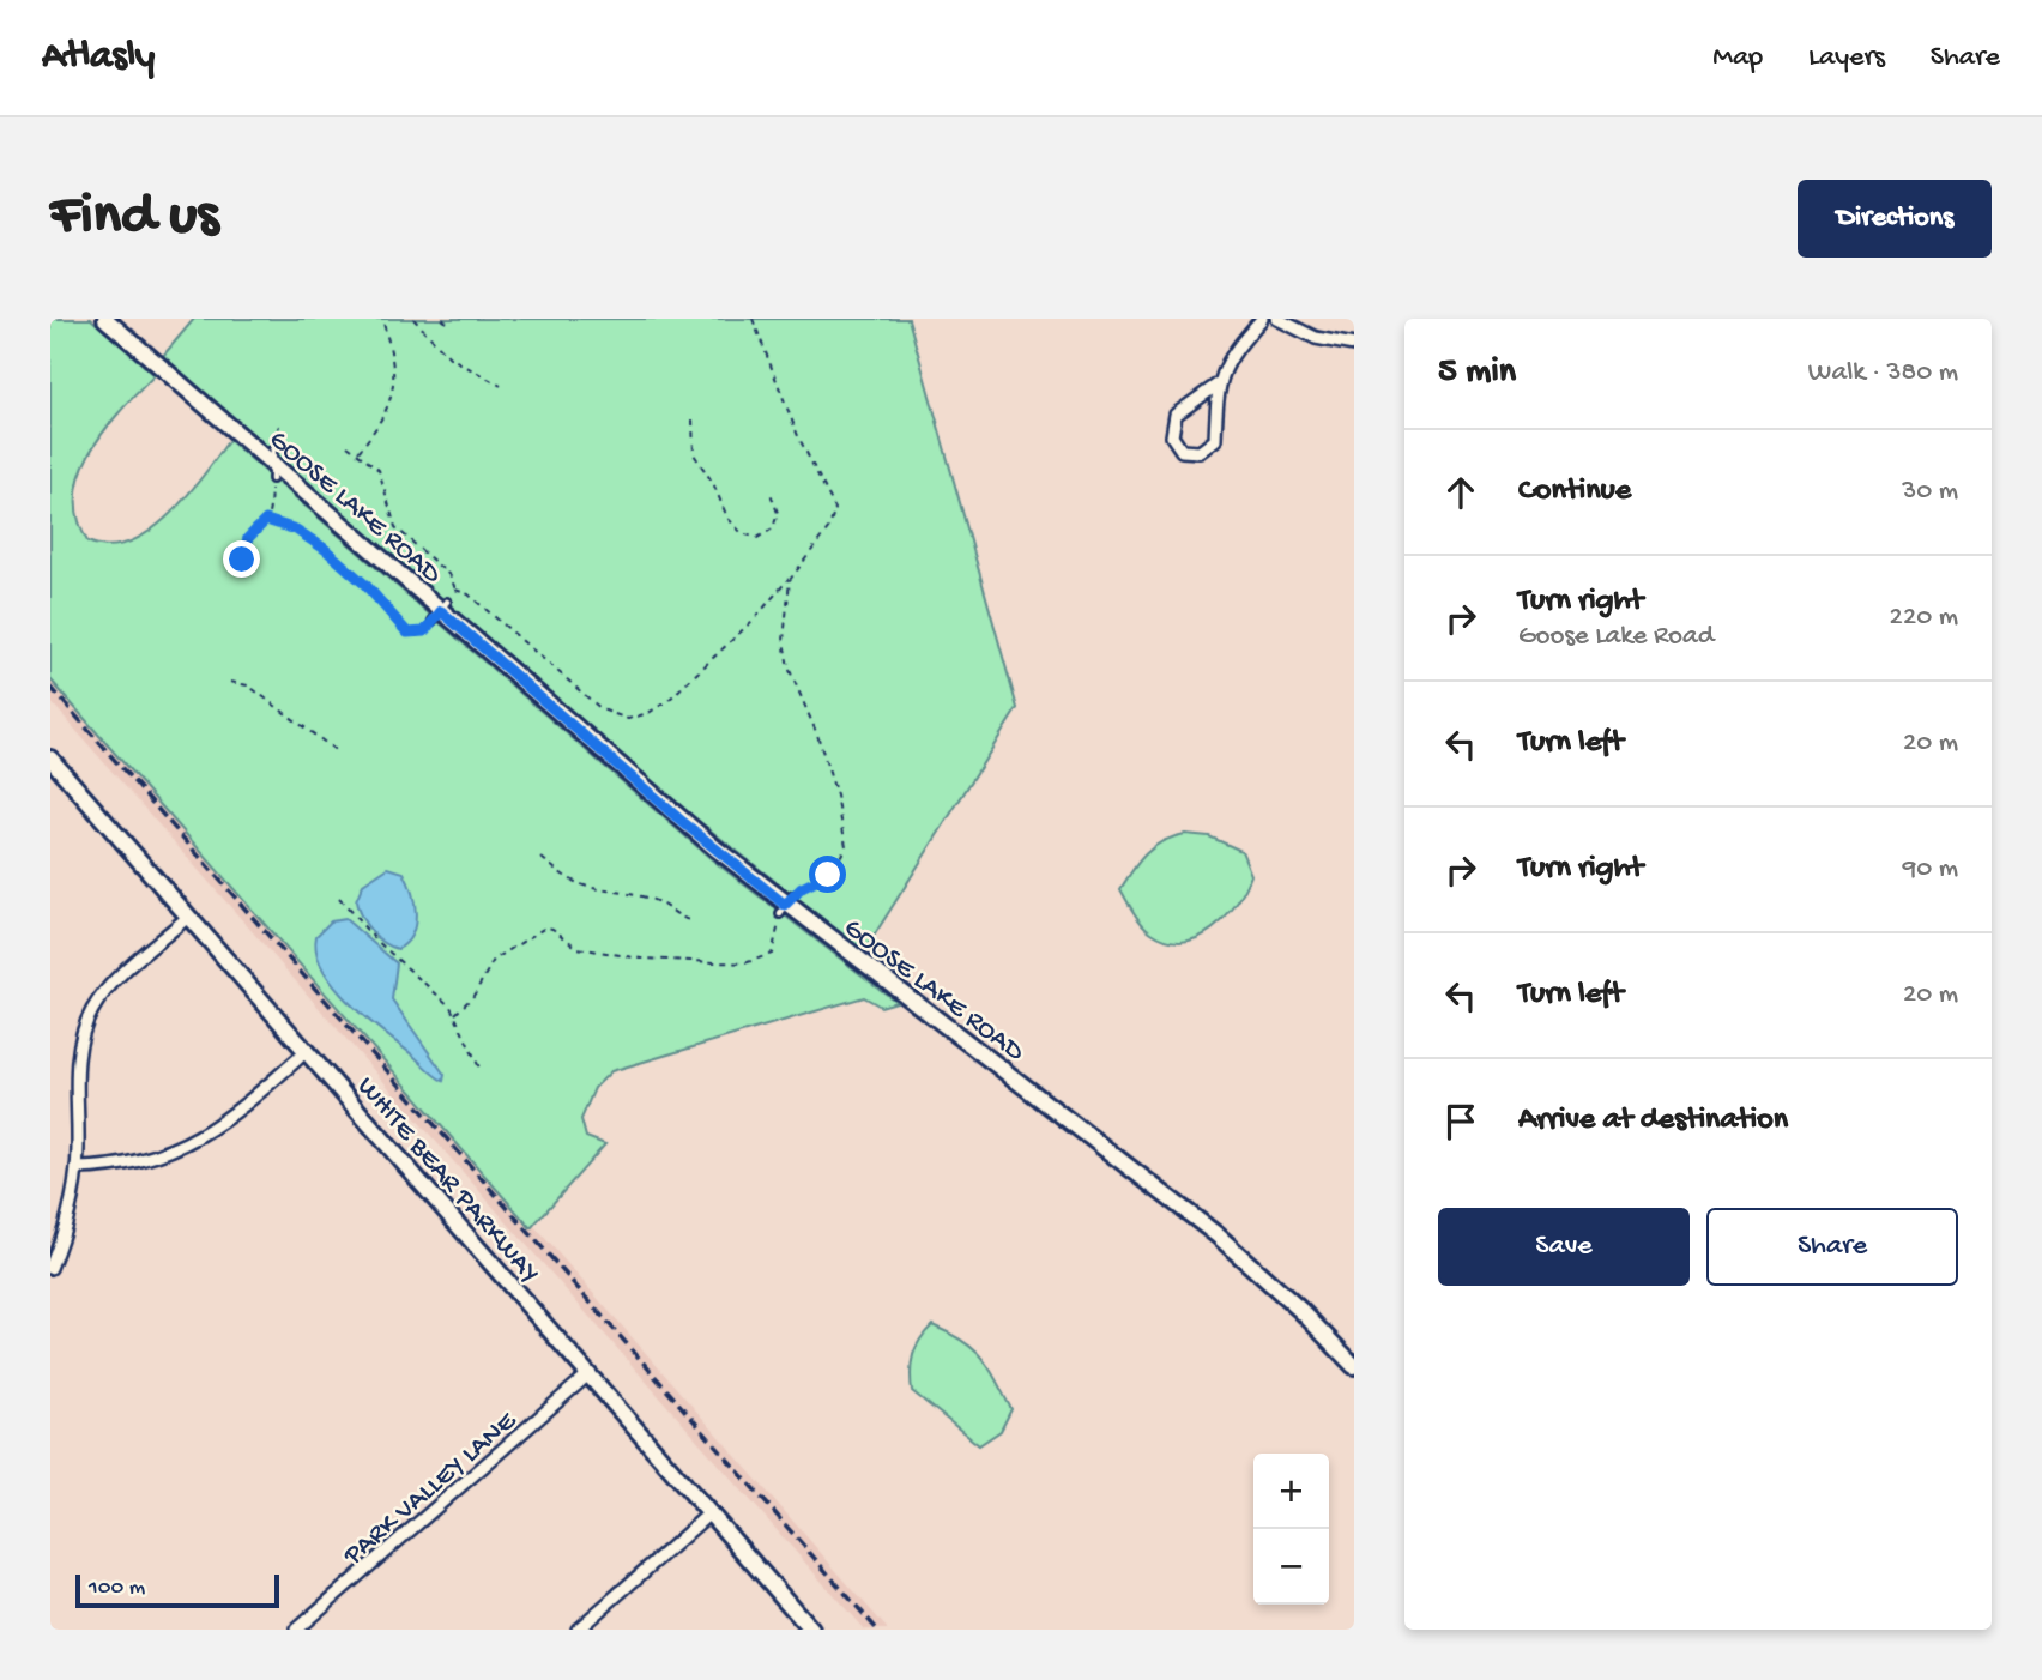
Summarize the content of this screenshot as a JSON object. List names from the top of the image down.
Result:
{
  "streets": {
    "street": ["GOOSE LAKE ROAD", "WHITE BEAR PARKWAY", "PARK VALLEY LANE"]
  },
  "crossings": [
    ["WHITE BEAR PARKWAY", "PARK VALLEY LANE"]
  ],
  "scale_bar": "100 m",
  "page": {
    "header": "Atlasly",
    "nav": ["Map", "Layers", "Share"],
    "buttons": [
      "Directions",
      ["Save", "Share"]
    ],
    "title": "Find us",
    "heading": ["5 min", "Walk · 380 m"],
    "list": [
      ["Continue", "30 m"],
      ["Turn right", "Goose Lake Road", "220 m"],
      ["Turn left", "20 m"],
      ["Turn right", "90 m"],
      ["Turn left", "20 m"],
      "Arrive at destination"
    ],
    "map_buttons": ["+", "−"],
    "scale": "100 m"
  }
}
